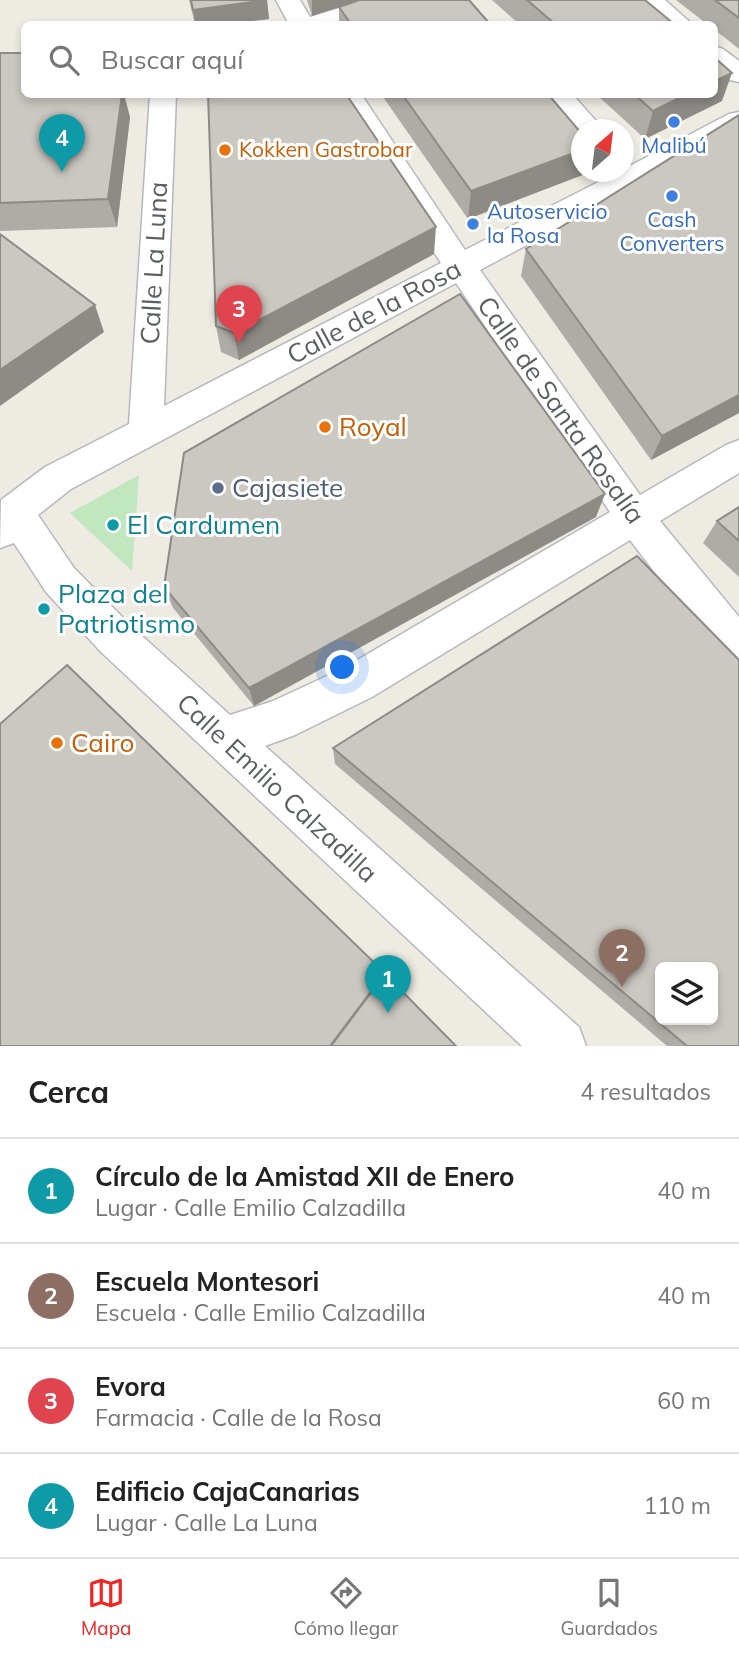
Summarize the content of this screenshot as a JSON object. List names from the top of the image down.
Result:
{
  "streets": {
    "street": [
      "Calle La Luna",
      "Calle de la Rosa",
      "Calle de Santa Rosalía",
      "Calle Emilio Calzadilla"
    ]
  },
  "crossings": [
    ["Calle La Luna", "Calle de la Rosa"],
    ["Calle de la Rosa", "Calle de Santa Rosalía"],
    ["Calle de la Rosa", "Calle Emilio Calzadilla"]
  ],
  "places": [
    "Malibú",
    "Kokken Gastrobar",
    "Cash Converters",
    "Autoservicio la Rosa",
    "Royal",
    "Cajasiete",
    "El Cardumen",
    "Plaza del Patriotismo",
    "Cairo"
  ],
  "north": "top right",
  "page": {
    "search": "Buscar aquí",
    "pins": [
      "4",
      "3",
      "2",
      "1"
    ],
    "heading": ["Cerca", "4 resultados"],
    "list": [
      {
        "mark": "1",
        "name": "Círculo de la Amistad XII de Enero",
        "note": "Lugar · Calle Emilio Calzadilla",
        "value": "40 m"
      },
      {
        "mark": "2",
        "name": "Escuela Montesori",
        "note": "Escuela · Calle Emilio Calzadilla",
        "value": "40 m"
      },
      {
        "mark": "3",
        "name": "Evora",
        "note": "Farmacia · Calle de la Rosa",
        "value": "60 m"
      },
      {
        "mark": "4",
        "name": "Edificio CajaCanarias",
        "note": "Lugar · Calle La Luna",
        "value": "110 m"
      }
    ],
    "nav": ["Mapa", "Cómo llegar", "Guardados"]
  }
}
